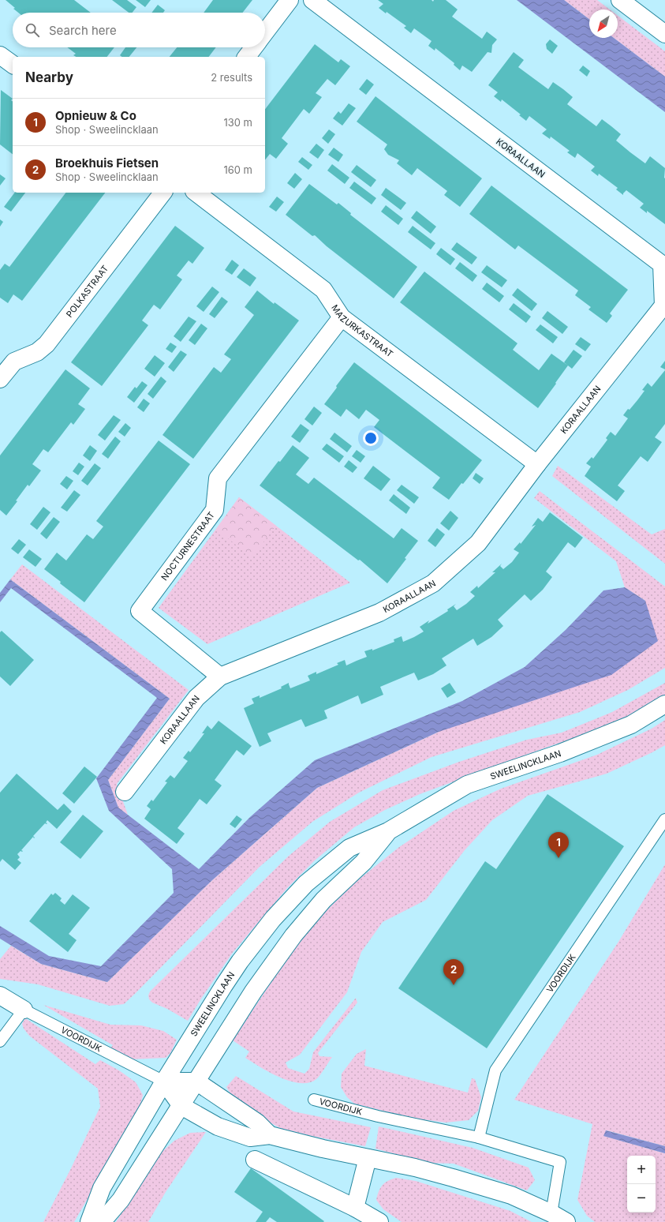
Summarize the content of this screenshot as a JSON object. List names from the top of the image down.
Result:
{
  "streets": {
    "street": [
      "KORAALLAAN",
      "POLKASTRAAT",
      "MAZURKASTRAAT",
      "NOCTURNESTRAAT",
      "SWEELINCKLAAN",
      "VOORDIJK"
    ]
  },
  "crossings": [
    ["KORAALLAAN", "MAZURKASTRAAT"],
    ["KORAALLAAN", "NOCTURNESTRAAT"],
    ["MAZURKASTRAAT", "NOCTURNESTRAAT"],
    ["SWEELINCKLAAN", "VOORDIJK"]
  ],
  "north": "bottom left",
  "page": {
    "search": "Search here",
    "heading": ["Nearby", "2 results"],
    "list": [
      {
        "mark": "1",
        "name": "Opnieuw & Co",
        "note": "Shop · Sweelincklaan",
        "value": "130 m"
      },
      {
        "mark": "2",
        "name": "Broekhuis Fietsen",
        "note": "Shop · Sweelincklaan",
        "value": "160 m"
      }
    ],
    "pins": ["1", "2"],
    "map_buttons": ["+", "−"]
  }
}
